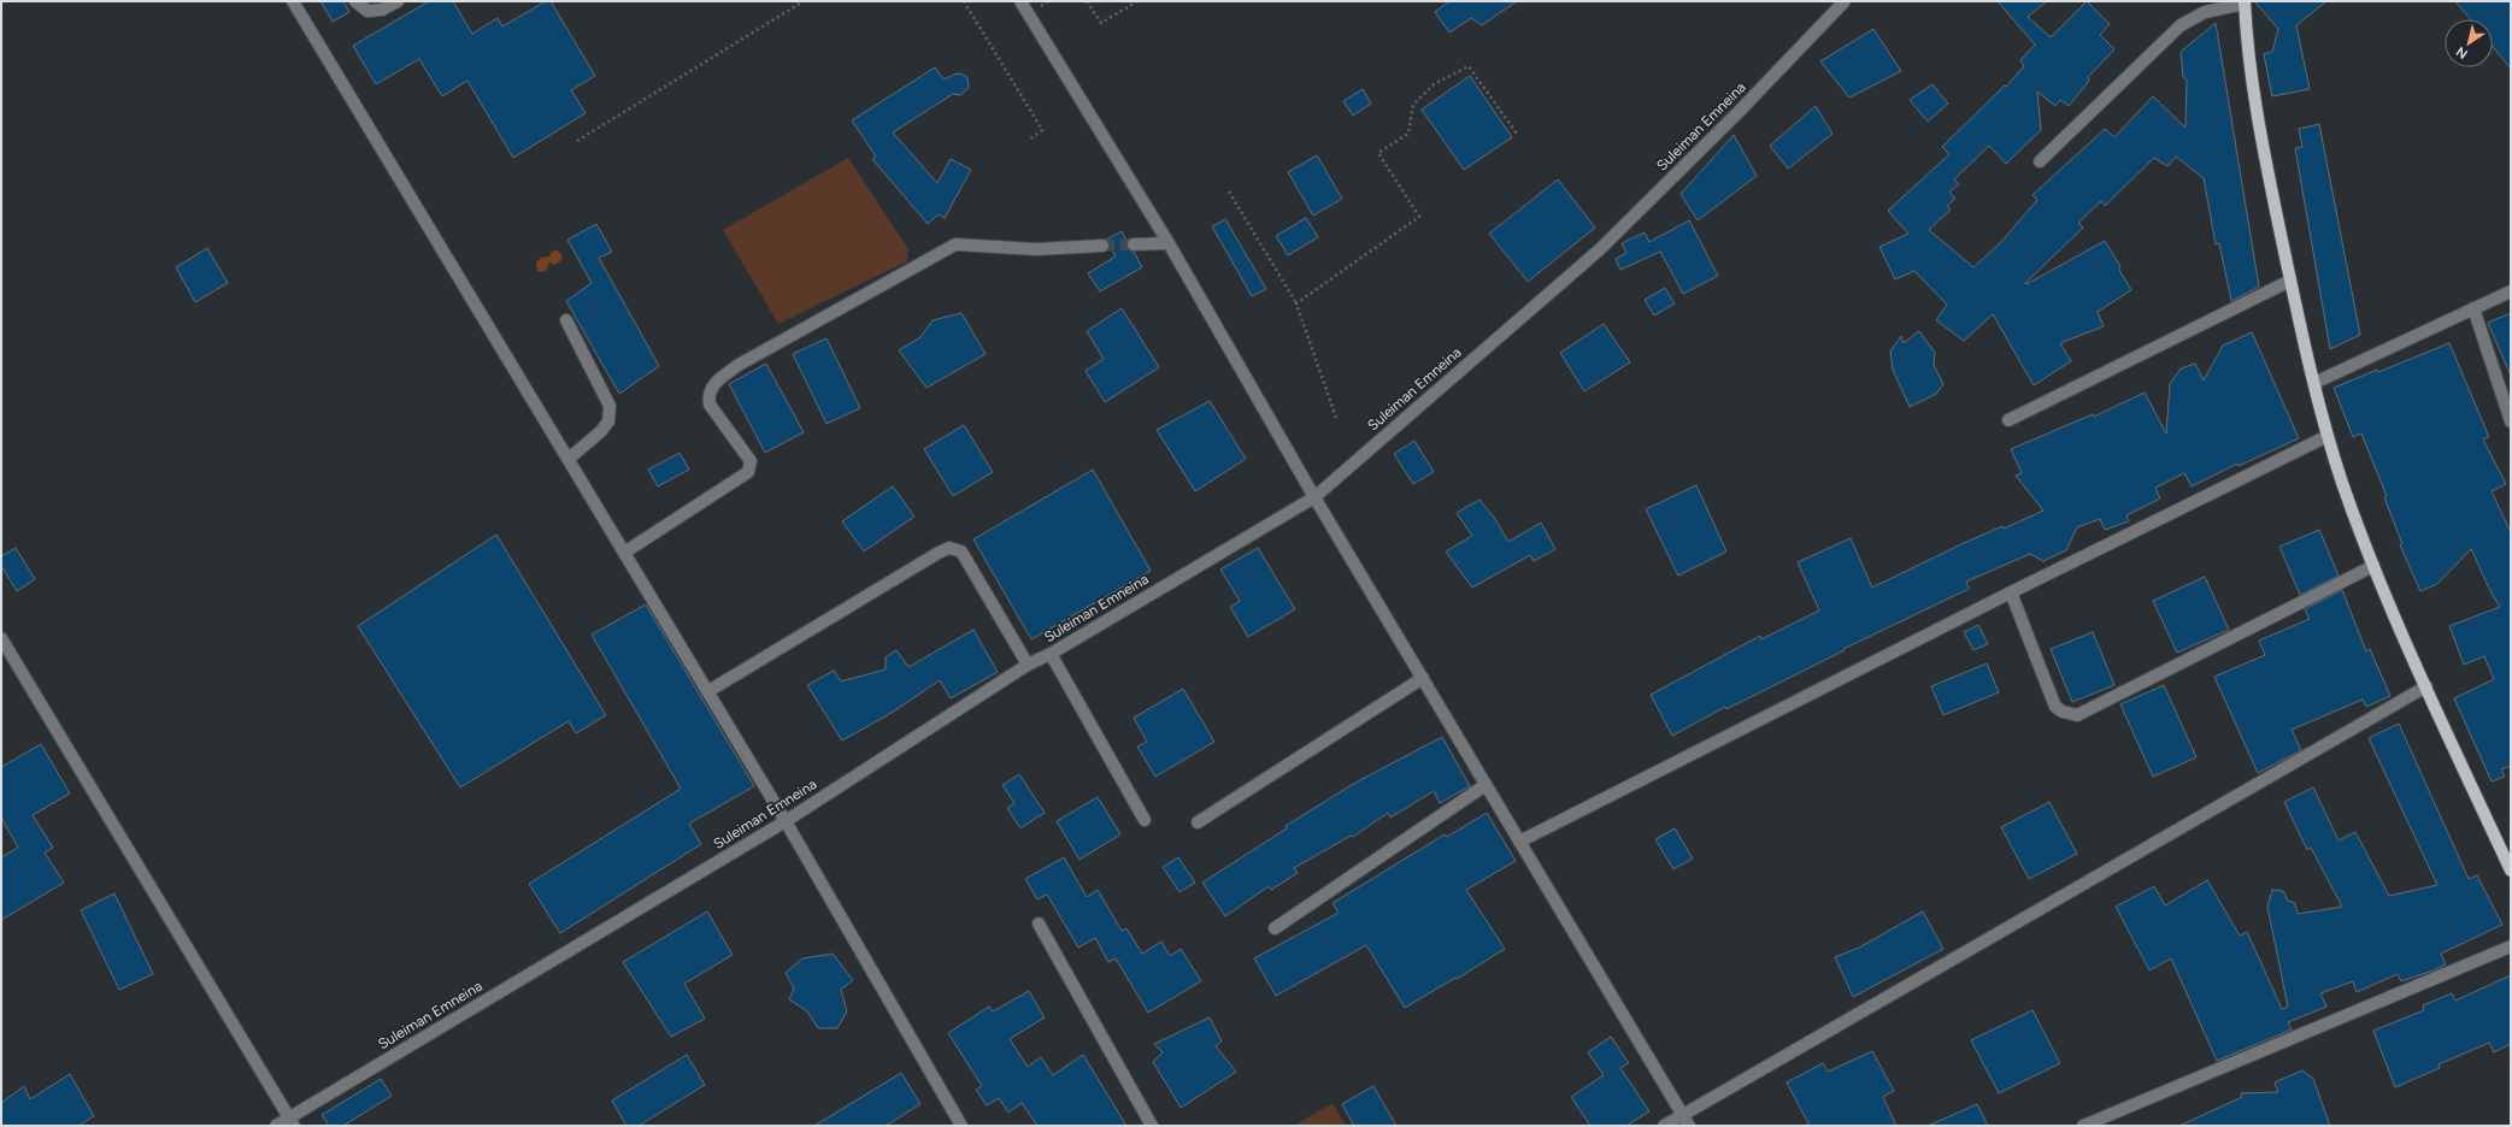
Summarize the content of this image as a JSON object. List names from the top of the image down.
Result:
{
  "streets": {
    "street": ["Suleiman Emneina"]
  },
  "north": "bottom left"
}
